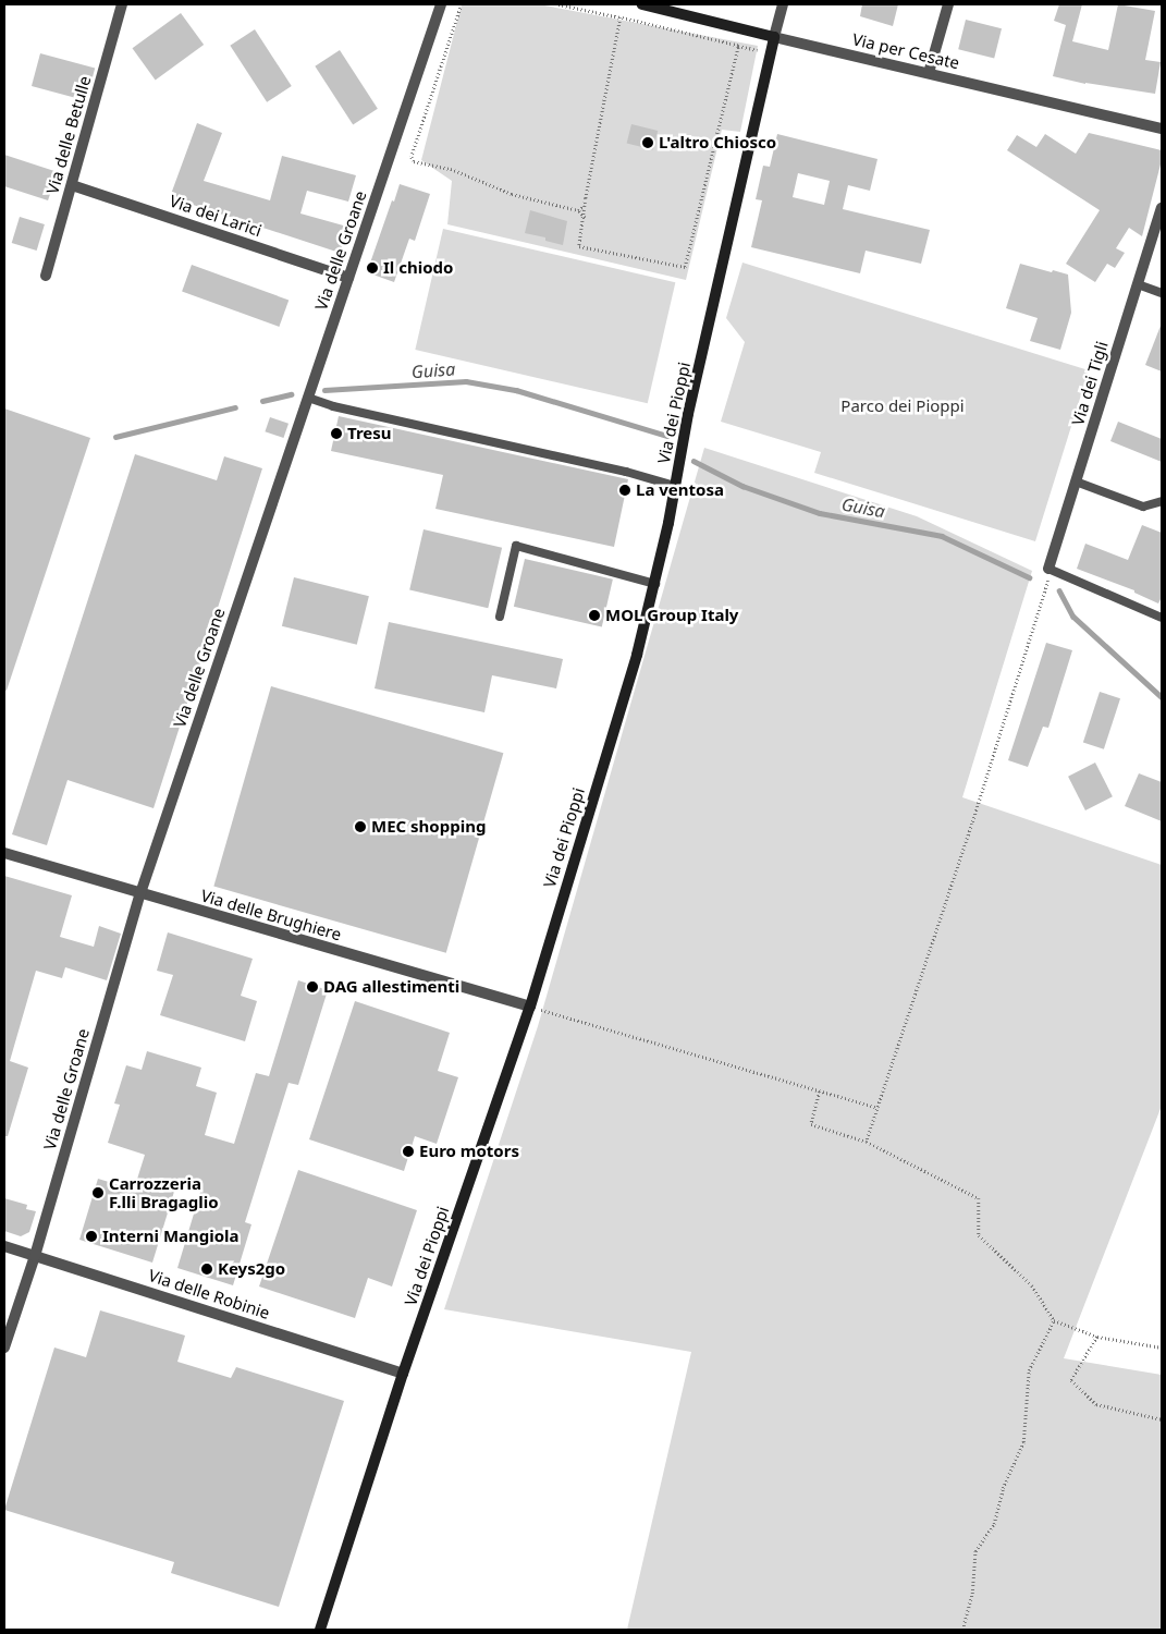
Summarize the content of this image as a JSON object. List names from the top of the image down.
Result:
{
  "streets": {
    "street": [
      "Via per Cesate",
      "Via delle Betulle",
      "Via dei Larici",
      "Via delle Groane",
      "Via dei Tigli",
      "Via dei Pioppi",
      "Via delle Brughiere",
      "Via delle Robinie"
    ]
  },
  "crossings": [
    ["Via per Cesate", "Via dei Pioppi"],
    ["Via delle Betulle", "Via dei Larici"],
    ["Via dei Larici", "Via delle Groane"],
    ["Via delle Groane", "Via delle Brughiere"],
    ["Via delle Groane", "Via delle Robinie"],
    ["Via dei Pioppi", "Via delle Brughiere"],
    ["Via dei Pioppi", "Via delle Robinie"]
  ],
  "water": ["Guisa"],
  "parks": ["Parco dei Pioppi"],
  "places": [
    "L'altro Chiosco",
    "Il chiodo",
    "Tresu",
    "La ventosa",
    "MOL Group Italy",
    "MEC shopping",
    "DAG allestimenti",
    "Euro motors",
    "Carrozzeria F.lli Bragaglio",
    "Interni Mangiola",
    "Keys2go"
  ]
}
